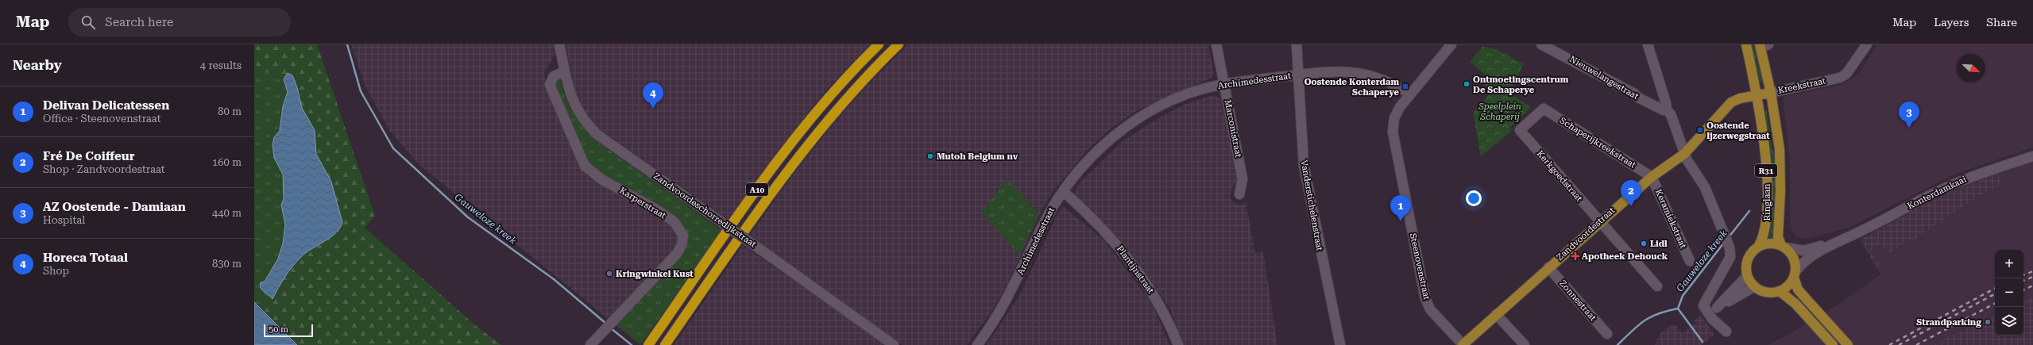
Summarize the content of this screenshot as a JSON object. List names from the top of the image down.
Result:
{
  "streets": {
    "highway": ["A10"],
    "main road": [
      "Kreekstraat",
      "R31",
      "Ringlaan",
      "Zandvoordestraat"
    ],
    "street": [
      "Nieuwelangestraat",
      "Archimedesstraat",
      "Marconistraat",
      "Schaperijkreekstraat",
      "Kerkgoedstraat",
      "Konterdamkaai",
      "Karperstraat",
      "Vanderstichelenstraat",
      "Zandvoordeschorredijkstraat",
      "Keramiekstraat",
      "Steenovenstraat",
      "Plantijnstraat",
      "Zonnestraat"
    ]
  },
  "crossings": [
    ["Archimedesstraat", "Marconistraat"],
    ["Archimedesstraat", "Vanderstichelenstraat"],
    ["Archimedesstraat", "Steenovenstraat"],
    ["Archimedesstraat", "Plantijnstraat"],
    ["Kreekstraat", "Ringlaan"],
    ["Kreekstraat", "Zandvoordestraat"],
    ["Schaperijkreekstraat", "Kerkgoedstraat"],
    ["Schaperijkreekstraat", "Keramiekstraat"],
    ["Schaperijkreekstraat", "Zandvoordestraat"],
    ["R31", "Konterdamkaai"],
    ["R31", "Ringlaan"],
    ["Kerkgoedstraat", "Zandvoordestraat"],
    ["Konterdamkaai", "Ringlaan"],
    ["Ringlaan", "Zandvoordestraat"],
    ["Karperstraat", "Zandvoordeschorredijkstraat"],
    ["Keramiekstraat", "Zandvoordestraat"],
    ["Zandvoordestraat", "Steenovenstraat"],
    ["Zandvoordestraat", "Zonnestraat"]
  ],
  "water": ["Gauweloze kreek"],
  "parks": ["Speelplein Schaperij"],
  "places": {
    "other": [
      "Ontmoetingscentrum De Schaperye",
      "Mutoh Belgium nv",
      "Lidl",
      "Kringwinkel Kust",
      "Strandparking"
    ],
    "transit": ["Oostende Konterdam Schaperye", "Oostende Ijzerwegstraat"],
    "health": ["Apotheek Dehouck"]
  },
  "scale_bar": "50 m",
  "north": "bottom right",
  "page": {
    "header": "Map",
    "search": "Search here",
    "nav": ["Map", "Layers", "Share"],
    "heading": ["Nearby", "4 results"],
    "pins": [
      "4",
      "3",
      "2",
      "1"
    ],
    "list": [
      {
        "mark": "1",
        "name": "Delivan Delicatessen",
        "note": "Office · Steenovenstraat",
        "value": "80 m"
      },
      {
        "mark": "2",
        "name": "Fré De Coiffeur",
        "note": "Shop · Zandvoordestraat",
        "value": "160 m"
      },
      {
        "mark": "3",
        "name": "AZ Oostende - Damiaan",
        "note": "Hospital",
        "value": "440 m"
      },
      {
        "mark": "4",
        "name": "Horeca Totaal",
        "note": "Shop",
        "value": "830 m"
      }
    ],
    "map_buttons": ["+", "−"],
    "scale": "50 m"
  }
}
